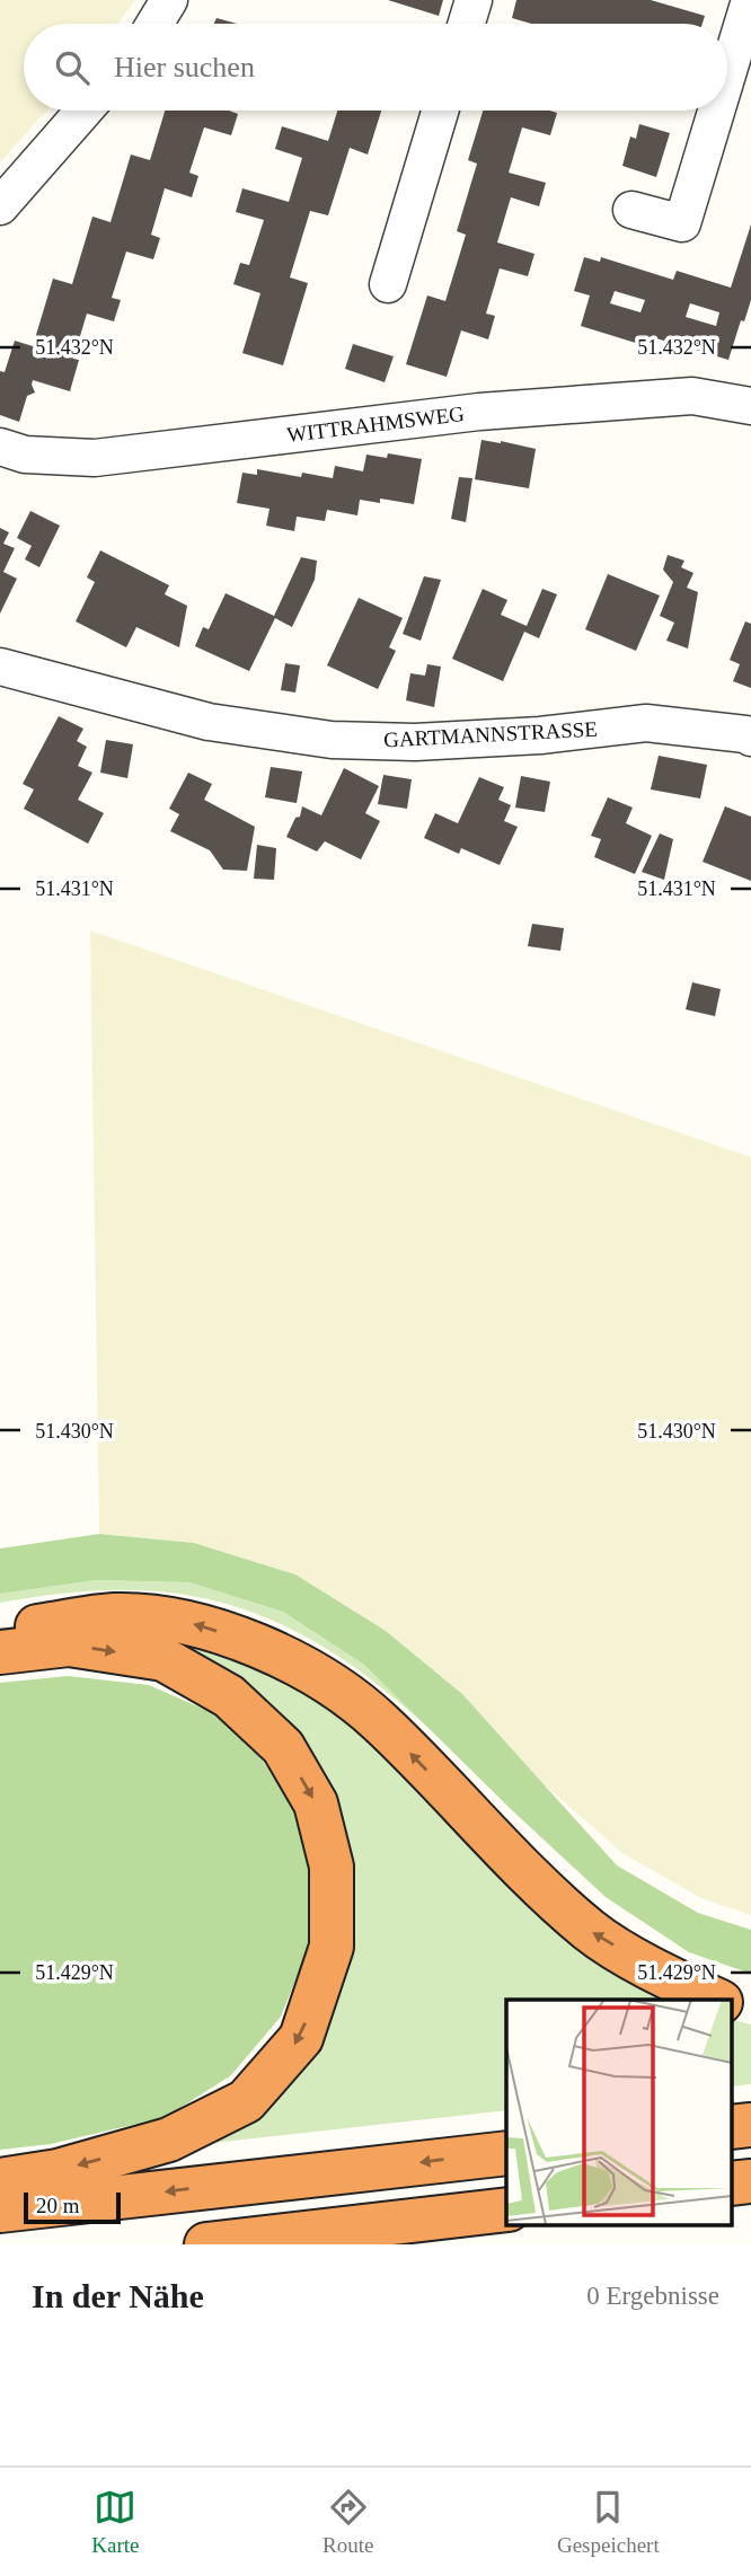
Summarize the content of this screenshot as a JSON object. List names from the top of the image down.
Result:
{
  "streets": {
    "street": ["WITTRAHMSWEG", "GARTMANNSTRASSE"]
  },
  "scale_bar": "20 m",
  "page": {
    "search": "Hier suchen",
    "scale": "20 m",
    "heading": ["In der Nähe", "0 Ergebnisse"],
    "nav": ["Karte", "Route", "Gespeichert"]
  },
  "coordinates": [
    "51.432°N",
    "51.431°N",
    "51.430°N",
    "51.429°N"
  ]
}
